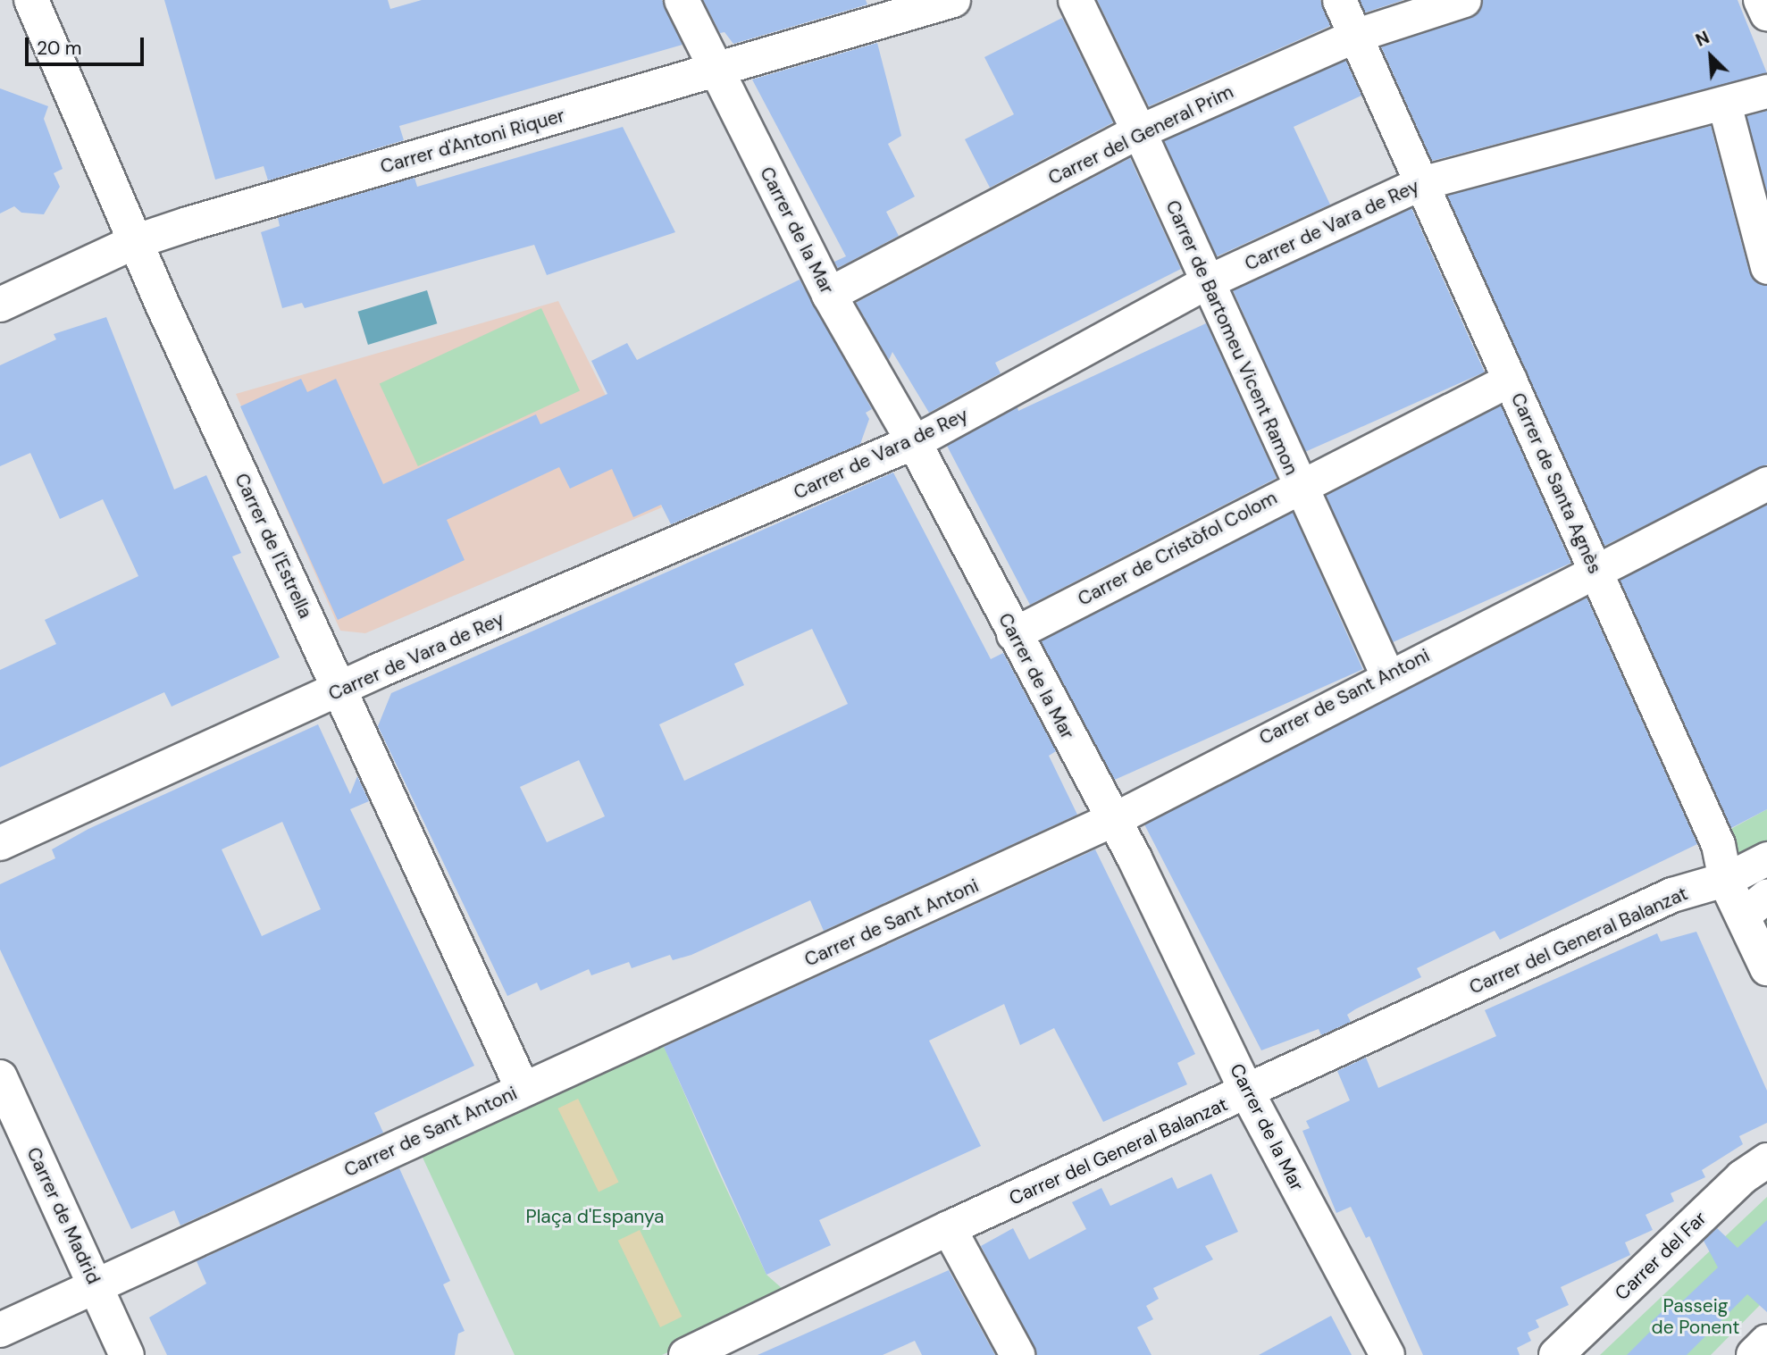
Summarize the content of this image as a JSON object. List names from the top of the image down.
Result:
{
  "streets": {
    "street": [
      "Carrer del General Prim",
      "Carrer d'Antoni Riquer",
      "Carrer de Vara de Rey",
      "Carrer de la Mar",
      "Carrer de Bartomeu Vicent Ramon",
      "Carrer de Santa Agnès",
      "Carrer de l'Estrella",
      "Carrer de Cristòfol Colom",
      "Carrer de Sant Antoni",
      "Carrer del General Balanzat",
      "Carrer de Madrid",
      "Carrer del Far"
    ]
  },
  "crossings": [
    ["Carrer del General Prim", "Carrer de la Mar"],
    ["Carrer del General Prim", "Carrer de Bartomeu Vicent Ramon"],
    ["Carrer del General Prim", "Carrer de Santa Agnès"],
    ["Carrer d'Antoni Riquer", "Carrer de la Mar"],
    ["Carrer d'Antoni Riquer", "Carrer de l'Estrella"],
    ["Carrer de Vara de Rey", "Carrer de la Mar"],
    ["Carrer de Vara de Rey", "Carrer de Bartomeu Vicent Ramon"],
    ["Carrer de Vara de Rey", "Carrer de Santa Agnès"],
    ["Carrer de Vara de Rey", "Carrer de l'Estrella"],
    ["Carrer de la Mar", "Carrer de Cristòfol Colom"],
    ["Carrer de la Mar", "Carrer de Sant Antoni"],
    ["Carrer de la Mar", "Carrer del General Balanzat"],
    ["Carrer de Bartomeu Vicent Ramon", "Carrer de Cristòfol Colom"],
    ["Carrer de Bartomeu Vicent Ramon", "Carrer de Sant Antoni"],
    ["Carrer de Santa Agnès", "Carrer de Cristòfol Colom"],
    ["Carrer de Santa Agnès", "Carrer de Sant Antoni"],
    ["Carrer de Santa Agnès", "Carrer del General Balanzat"],
    ["Carrer de l'Estrella", "Carrer de Sant Antoni"],
    ["Carrer de Sant Antoni", "Carrer de Madrid"]
  ],
  "parks": ["Plaça d'Espanya", "Passeig de Ponent"],
  "scale_bar": "20 m",
  "north": "top left"
}
